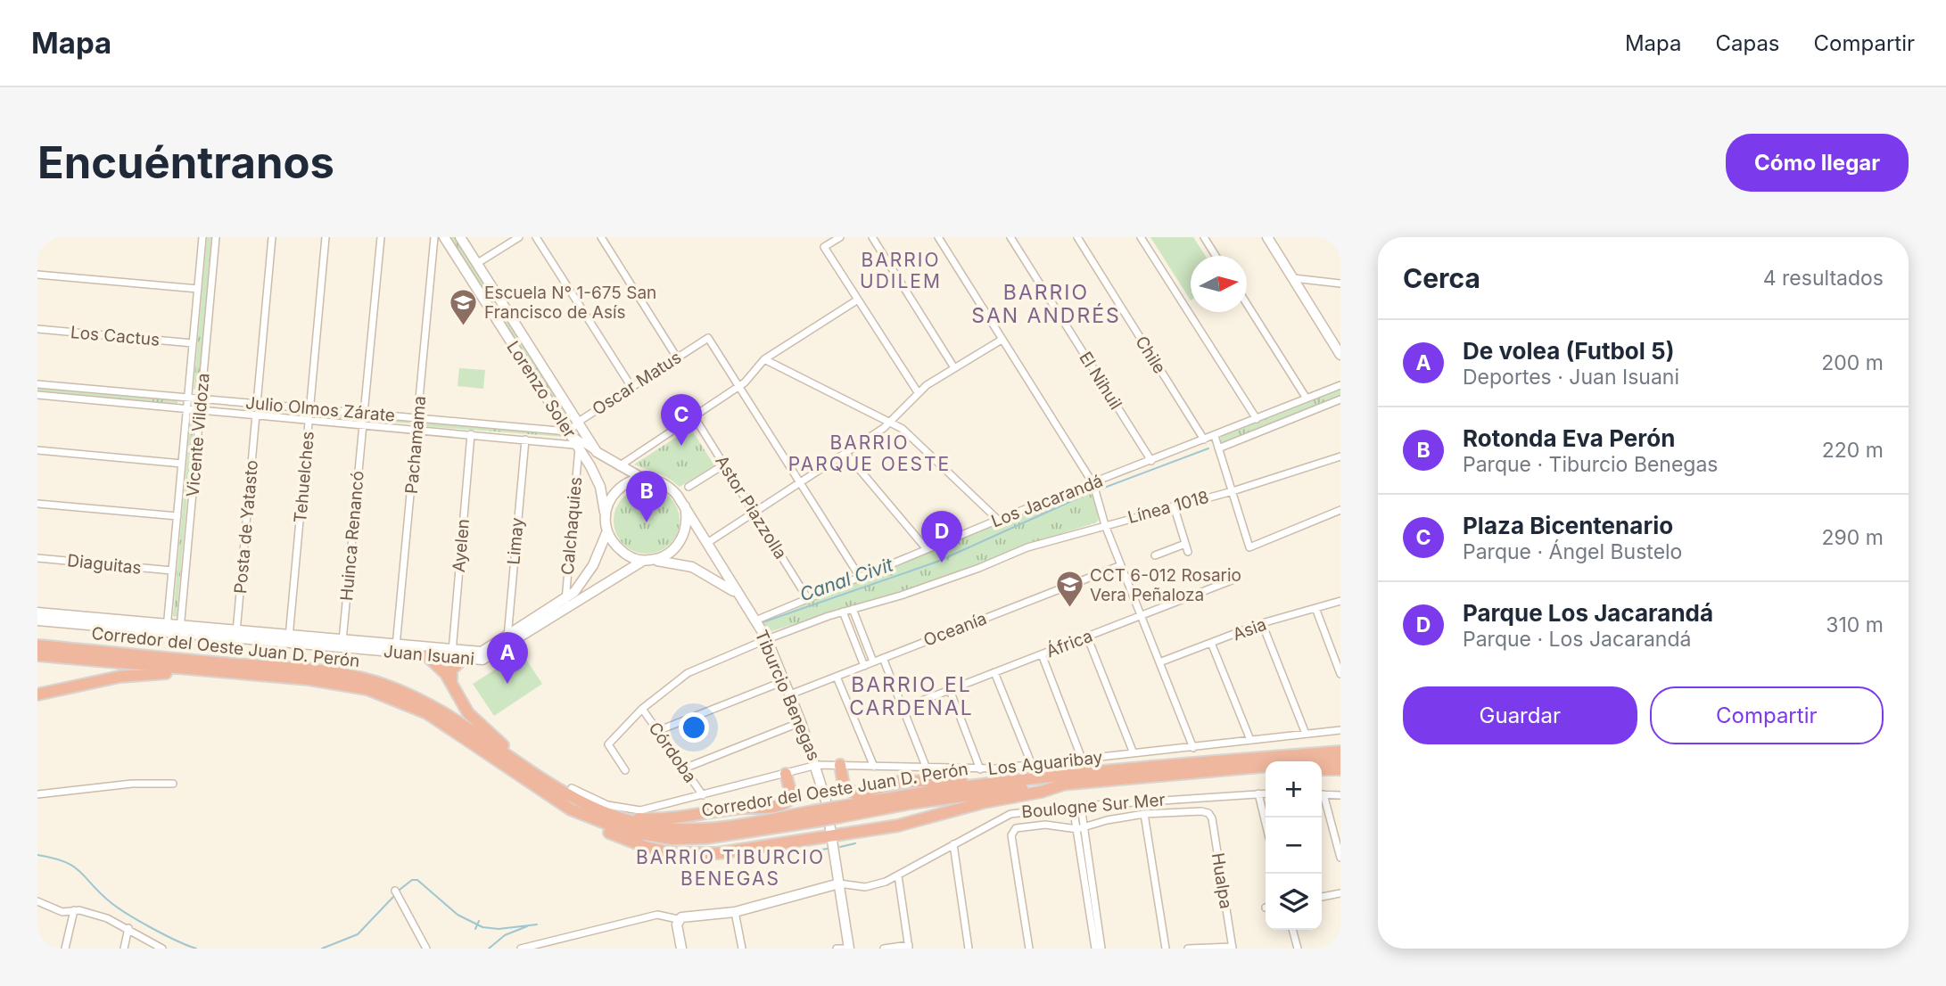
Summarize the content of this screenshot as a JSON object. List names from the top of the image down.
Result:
{
  "streets": {
    "highway": ["Corredor del Oeste Juan D. Perón"],
    "street": [
      "Los Cactus",
      "Chile",
      "El Nihuil",
      "Oscar Matus",
      "Lorenzo Soler",
      "Julio Olmos Zárate",
      "Vicente Vildoza",
      "Pachamama",
      "Tehuelches",
      "Los Jacarandá",
      "Astor Piazzolla",
      "Línea 1018",
      "Calchaquies",
      "Posta de Yatasto",
      "Huinca Renancó",
      "Limay",
      "Ayelen",
      "Diaguitas",
      "Oceanía",
      "Asia",
      "África",
      "Juan Isuani",
      "Tiburcio Benegas",
      "Córdoba",
      "Los Aguaribay",
      "Boulogne Sur Mer",
      "Hualpa"
    ]
  },
  "crossings": [
    ["Los Cactus", "Vicente Vildoza"],
    ["Chile", "Los Jacarandá"],
    ["El Nihuil", "Los Jacarandá"],
    ["Oscar Matus", "Lorenzo Soler"],
    ["Oscar Matus", "Julio Olmos Zárate"],
    ["Lorenzo Soler", "Julio Olmos Zárate"],
    ["Lorenzo Soler", "Calchaquies"],
    ["Lorenzo Soler", "Juan Isuani"],
    ["Lorenzo Soler", "Tiburcio Benegas"],
    ["Julio Olmos Zárate", "Vicente Vildoza"],
    ["Julio Olmos Zárate", "Pachamama"],
    ["Julio Olmos Zárate", "Tehuelches"],
    ["Julio Olmos Zárate", "Calchaquies"],
    ["Julio Olmos Zárate", "Posta de Yatasto"],
    ["Julio Olmos Zárate", "Huinca Renancó"],
    ["Julio Olmos Zárate", "Limay"],
    ["Julio Olmos Zárate", "Ayelen"],
    ["Vicente Vildoza", "Diaguitas"],
    ["Vicente Vildoza", "Juan Isuani"],
    ["Pachamama", "Juan Isuani"],
    ["Tehuelches", "Juan Isuani"],
    ["Los Jacarandá", "Astor Piazzolla"],
    ["Los Jacarandá", "Tiburcio Benegas"],
    ["Calchaquies", "Juan Isuani"],
    ["Posta de Yatasto", "Juan Isuani"],
    ["Huinca Renancó", "Juan Isuani"],
    ["Limay", "Juan Isuani"],
    ["Ayelen", "Juan Isuani"],
    ["Oceanía", "Tiburcio Benegas"],
    ["Corredor del Oeste Juan D. Perón", "Los Aguaribay"],
    ["Juan Isuani", "Tiburcio Benegas"],
    ["Tiburcio Benegas", "Los Aguaribay"],
    ["Tiburcio Benegas", "Boulogne Sur Mer"],
    ["Córdoba", "Los Aguaribay"]
  ],
  "districts": [
    "BARRIO UDILEM",
    "BARRIO SAN ANDRÉS",
    "BARRIO PARQUE OESTE",
    "BARRIO EL CARDENAL",
    "BARRIO TIBURCIO BENEGAS"
  ],
  "water": ["Canal Civit"],
  "places": {
    "school or university": ["Escuela N° 1-675 San Francisco de Asís", "CCT 6-012 Rosario Vera Peñaloza"]
  },
  "north": "right",
  "page": {
    "header": "Mapa",
    "nav": ["Mapa", "Capas", "Compartir"],
    "buttons": [
      "Cómo llegar",
      ["Guardar", "Compartir"]
    ],
    "title": "Encuéntranos",
    "heading": ["Cerca", "4 resultados"],
    "list": [
      {
        "mark": "A",
        "name": "De volea (Futbol 5)",
        "note": "Deportes · Juan Isuani",
        "value": "200 m"
      },
      {
        "mark": "B",
        "name": "Rotonda Eva Perón",
        "note": "Parque · Tiburcio Benegas",
        "value": "220 m"
      },
      {
        "mark": "C",
        "name": "Plaza Bicentenario",
        "note": "Parque · Ángel Bustelo",
        "value": "290 m"
      },
      {
        "mark": "D",
        "name": "Parque Los Jacarandá",
        "note": "Parque · Los Jacarandá",
        "value": "310 m"
      }
    ],
    "pins": [
      "C",
      "B",
      "D",
      "A"
    ],
    "map_buttons": ["+", "−"]
  }
}
